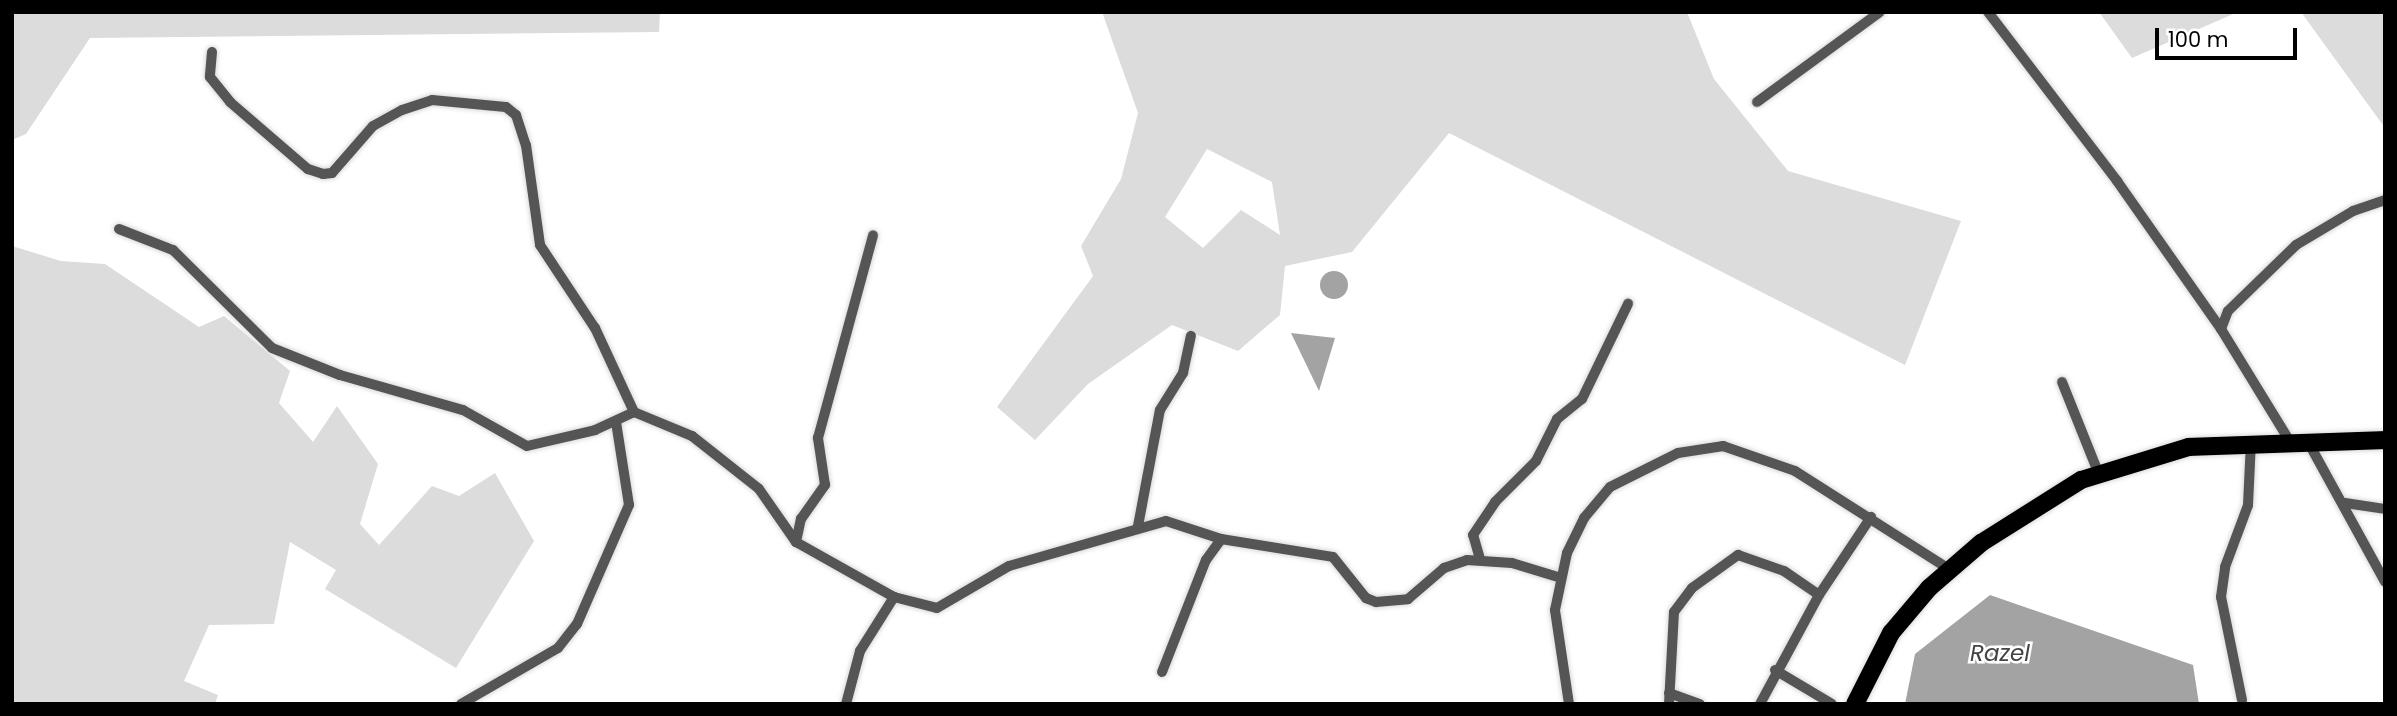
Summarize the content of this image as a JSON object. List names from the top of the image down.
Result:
{
  "water": ["Razel"],
  "scale_bar": "100 m"
}
